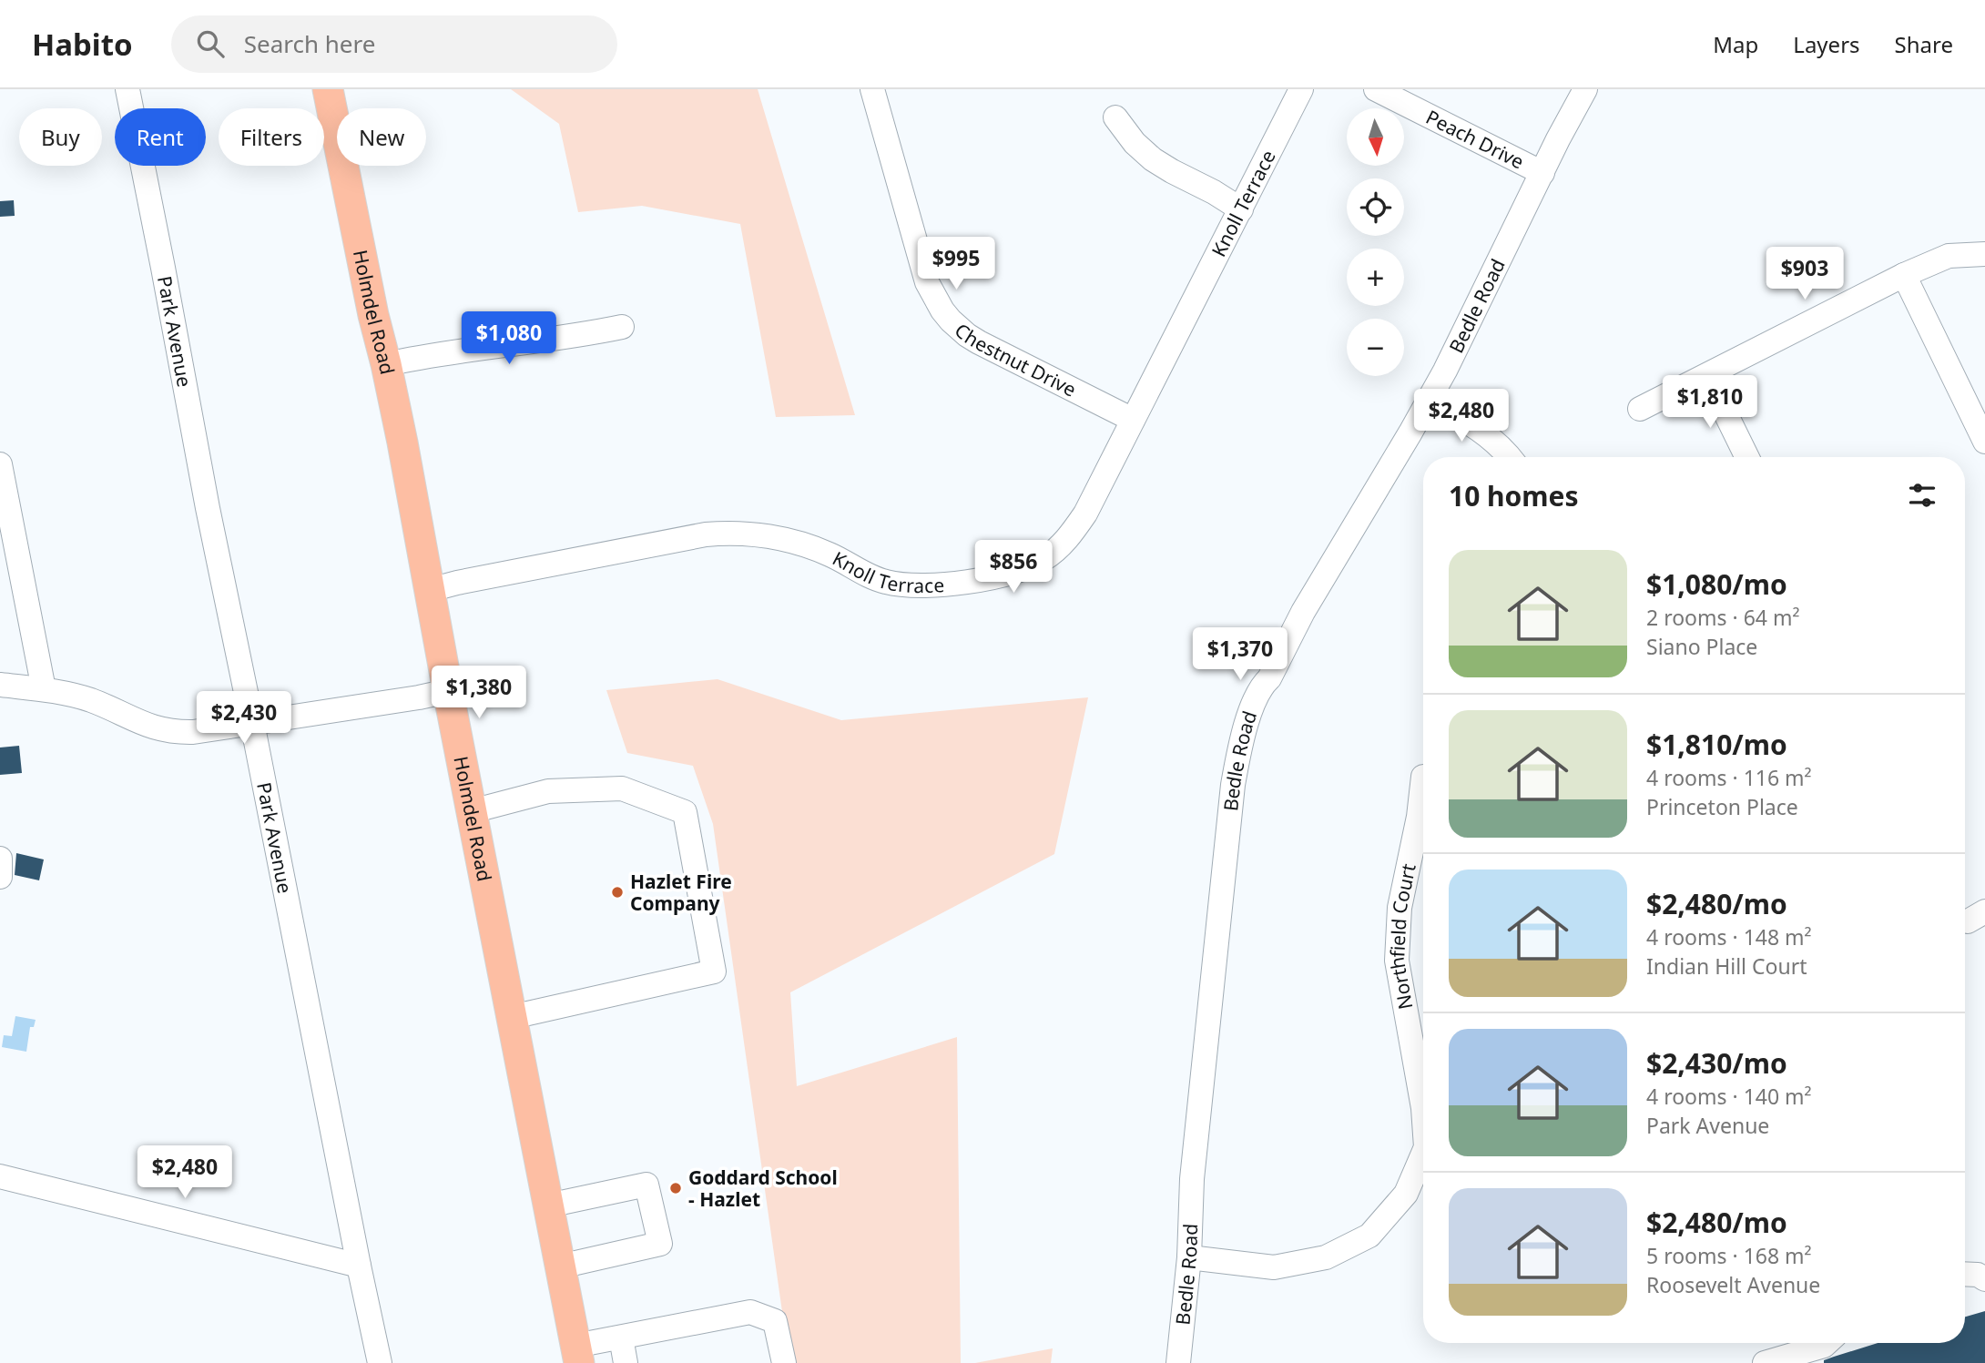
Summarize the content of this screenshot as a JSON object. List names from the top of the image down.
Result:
{
  "streets": {
    "main road": ["Holmdel Road"],
    "street": [
      "Peach Drive",
      "Knoll Terrace",
      "Bedle Road",
      "Park Avenue",
      "Chestnut Drive",
      "Northfield Court"
    ]
  },
  "crossings": [
    ["Peach Drive", "Bedle Road"],
    ["Knoll Terrace", "Holmdel Road"],
    ["Knoll Terrace", "Chestnut Drive"],
    ["Bedle Road", "Northfield Court"]
  ],
  "places": ["Hazlet Fire Company", "Goddard School - Hazlet"],
  "north": "bottom",
  "page": {
    "header": "Habito",
    "search": "Search here",
    "nav": ["Map", "Layers", "Share"],
    "map_buttons": ["+", "−"],
    "chip": [
      "Buy",
      "Rent",
      "Filters",
      "New"
    ],
    "price": [
      "$995",
      "$903",
      "$1,080",
      "$1,810",
      "$2,480",
      "$856",
      "$1,370",
      "$1,380",
      "$2,430",
      "$2,480"
    ],
    "heading": "10 homes",
    "list": [
      {
        "name": "$1,080/mo",
        "note": "2 rooms · 64 m² · Siano Place"
      },
      {
        "name": "$1,810/mo",
        "note": "4 rooms · 116 m² · Princeton Place"
      },
      {
        "name": "$2,480/mo",
        "note": "4 rooms · 148 m² · Indian Hill Court"
      },
      {
        "name": "$2,430/mo",
        "note": "4 rooms · 140 m² · Park Avenue"
      },
      {
        "name": "$2,480/mo",
        "note": "5 rooms · 168 m² · Roosevelt Avenue"
      }
    ]
  }
}
